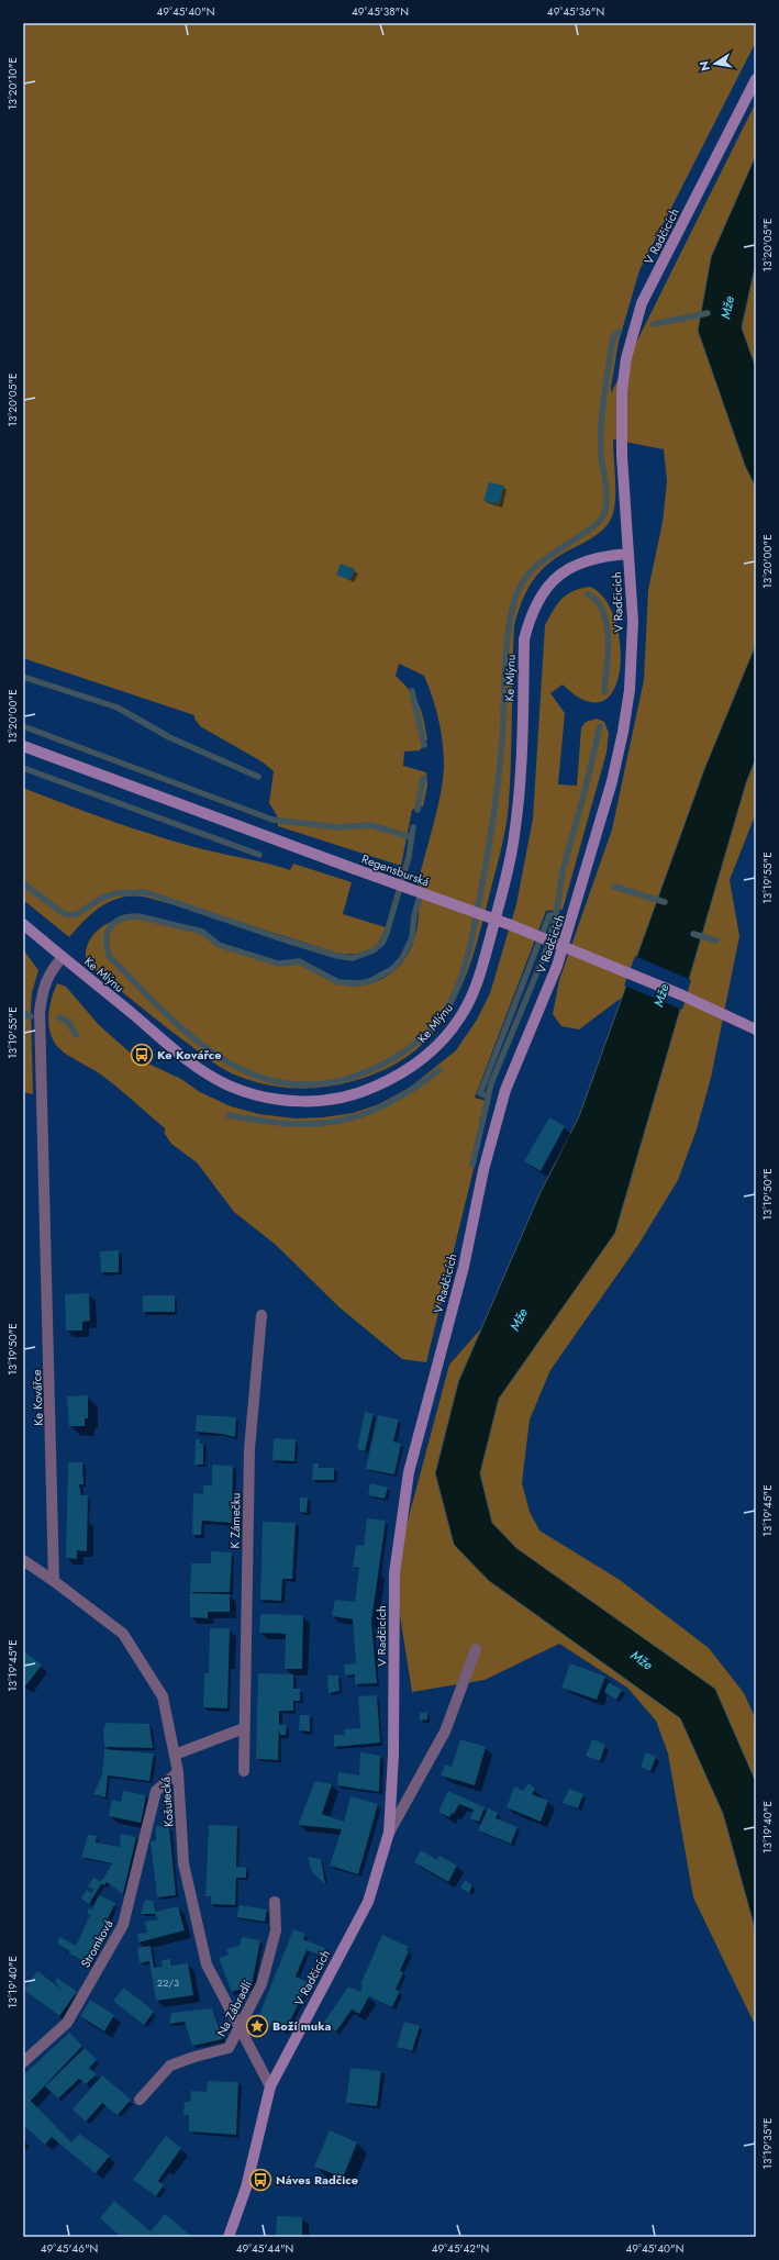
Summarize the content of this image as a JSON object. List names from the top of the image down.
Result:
{
  "streets": {
    "street": [
      "V Radčicích",
      "Ke Mlýnu",
      "Regensburská",
      "Ke Kovářce",
      "K Zámečku",
      "Košutecká",
      "Stromková",
      "Na Zábradlí"
    ]
  },
  "crossings": [
    ["V Radčicích", "Ke Mlýnu"],
    ["V Radčicích", "Košutecká"],
    ["Ke Mlýnu", "Ke Kovářce"],
    ["Ke Kovářce", "Košutecká"],
    ["Košutecká", "Stromková"],
    ["Košutecká", "Na Zábradlí"]
  ],
  "water": ["Mže"],
  "places": {
    "bus stop": ["Ke Kovářce", "Náves Radčice"],
    "place": ["Boží muka"]
  },
  "house_numbers": ["22/3"],
  "north": "left",
  "coordinates": [
    "49°45'40\"N",
    "49°45'38\"N",
    "49°45'36\"N",
    "13°20'10\"E",
    "13°20'05\"E",
    "13°20'00\"E",
    "13°19'55\"E",
    "13°19'50\"E",
    "13°19'45\"E",
    "13°19'40\"E",
    "13°19'35\"E",
    "49°45'46\"N",
    "49°45'44\"N",
    "49°45'42\"N"
  ]
}
